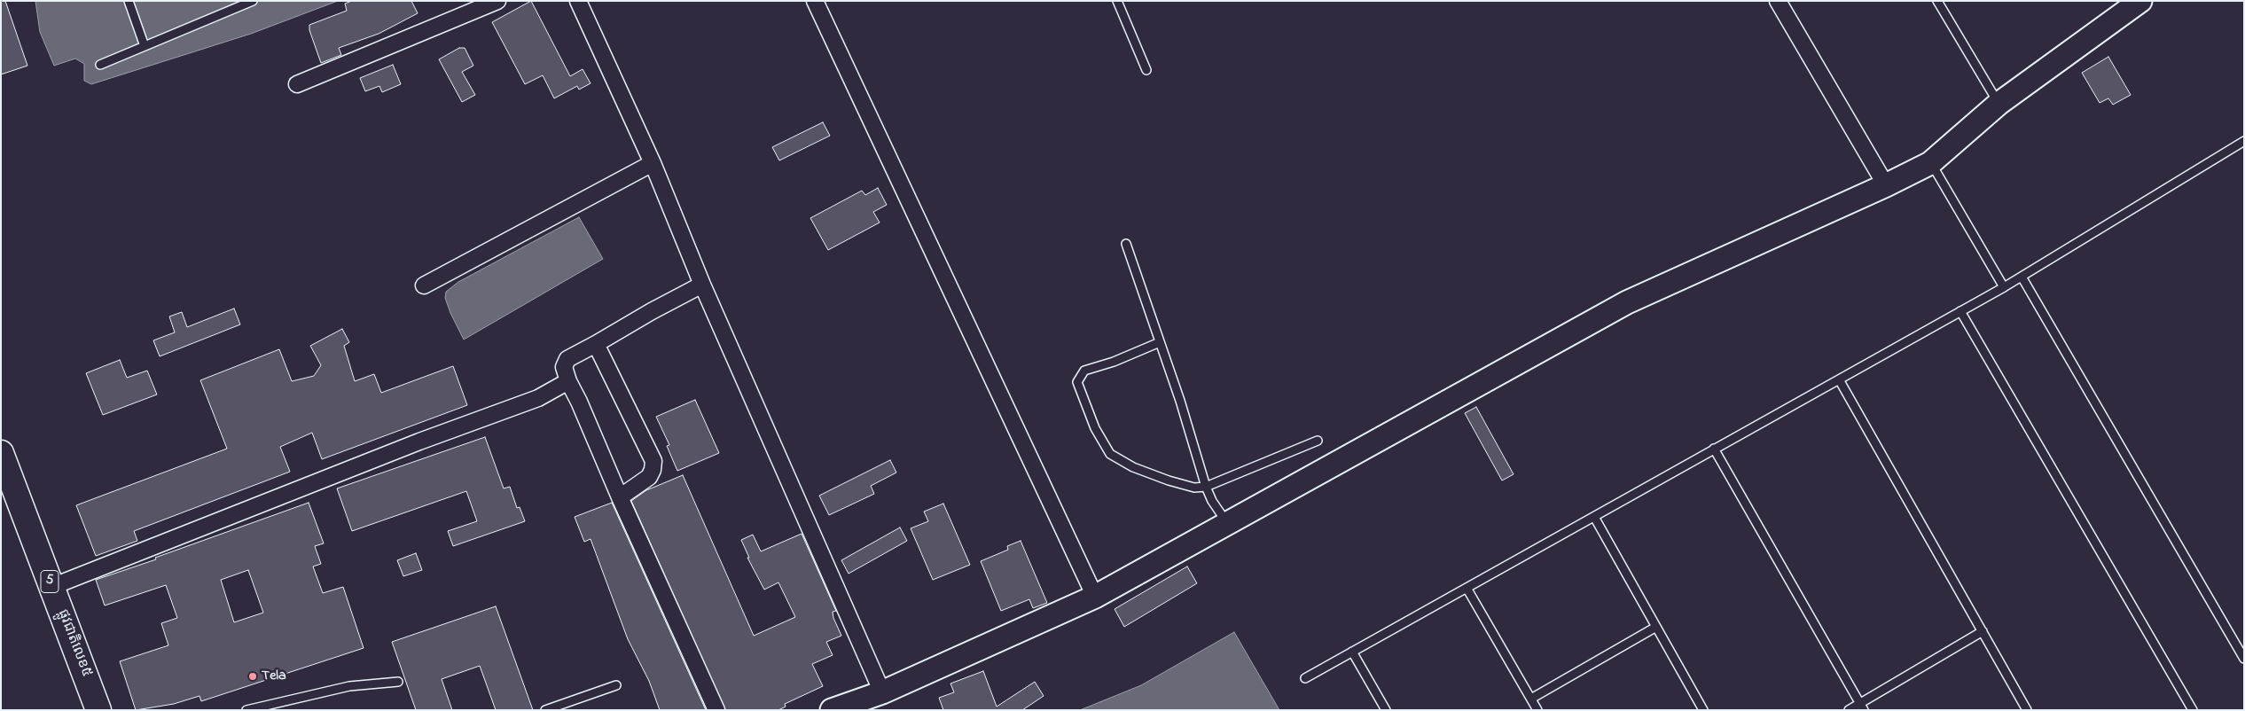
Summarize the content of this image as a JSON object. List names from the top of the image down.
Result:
{
  "streets": {
    "highway": ["5", "ផ្លូវជាតិលេខ៥"]
  },
  "places": ["Tela"]
}
